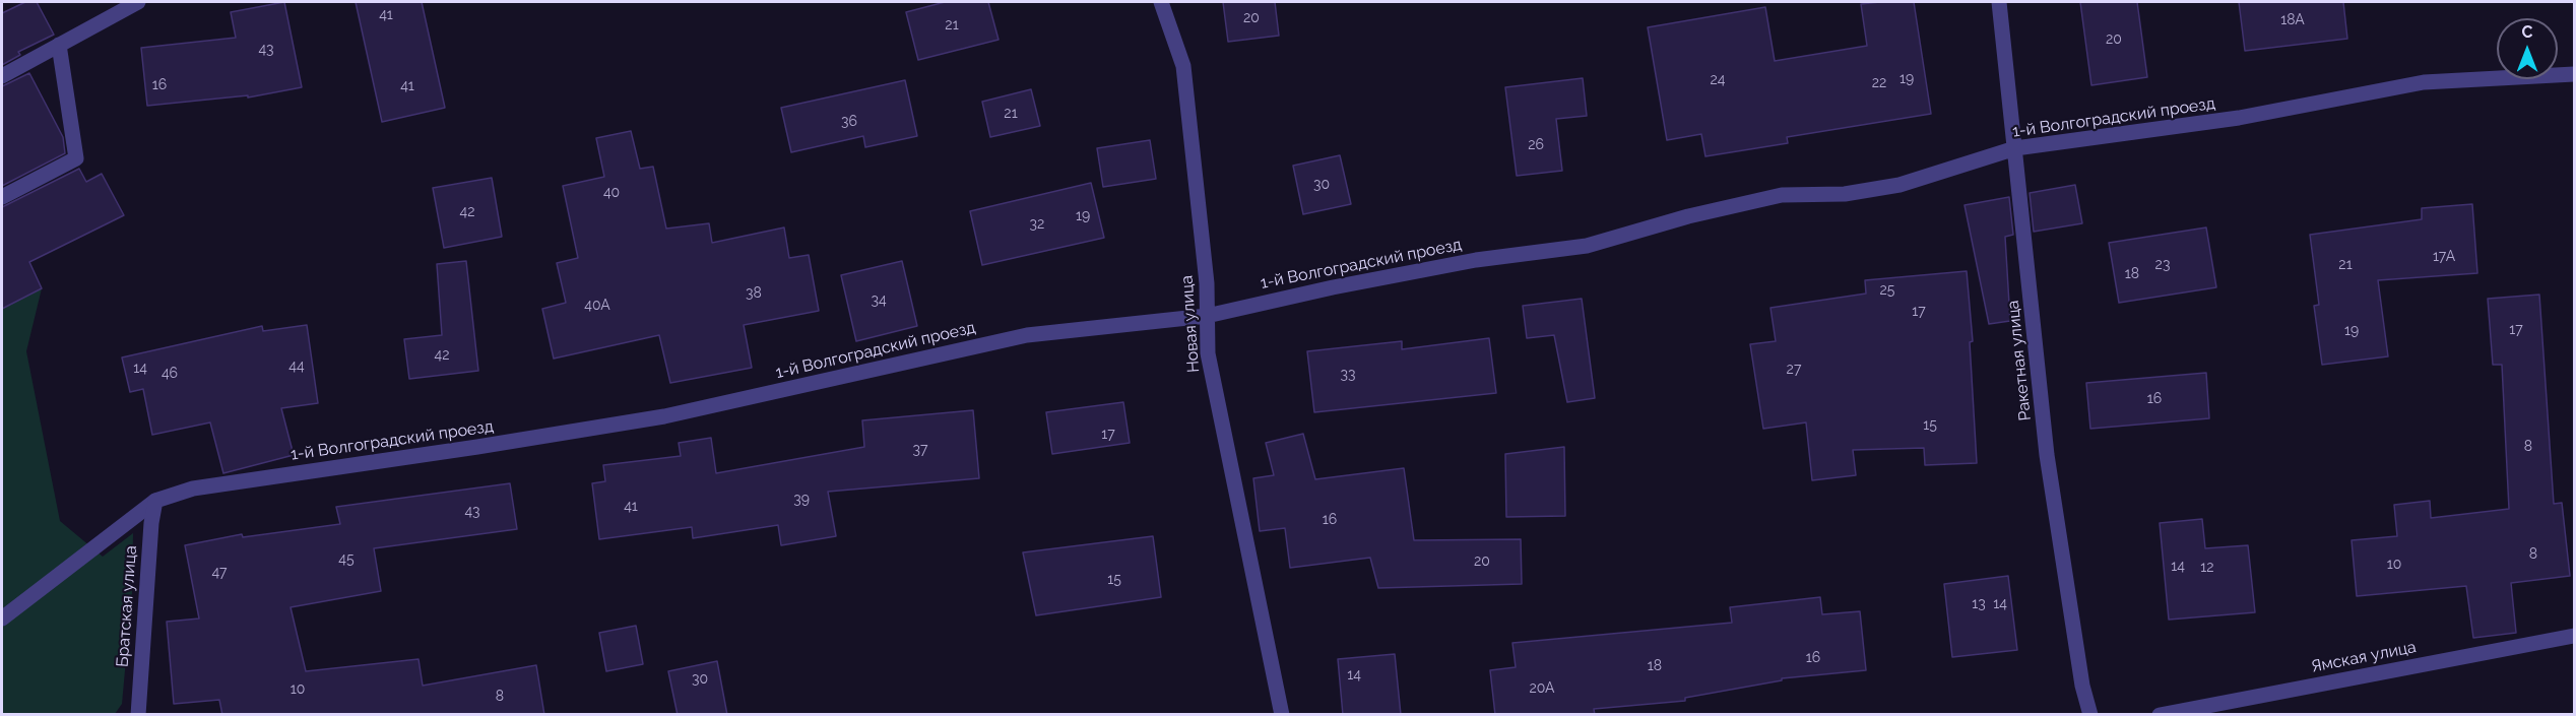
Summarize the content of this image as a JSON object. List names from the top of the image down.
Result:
{
  "streets": {
    "street": [
      "1-й Волгоградский проезд",
      "Новая улица",
      "Ракетная улица",
      "Братская улица",
      "Ямская улица"
    ]
  },
  "crossings": [
    ["1-й Волгоградский проезд", "Новая улица"],
    ["1-й Волгоградский проезд", "Ракетная улица"],
    ["1-й Волгоградский проезд", "Братская улица"]
  ],
  "house_numbers": [
    "41",
    "20",
    "18А",
    "21",
    "20",
    "43",
    "19",
    "24",
    "22",
    "16",
    "41",
    "21",
    "36",
    "26",
    "30",
    "40",
    "42",
    "19",
    "32",
    "17А",
    "23",
    "21",
    "18",
    "25",
    "38",
    "34",
    "40А",
    "17",
    "17",
    "19",
    "42",
    "44",
    "14",
    "27",
    "46",
    "33",
    "16",
    "15",
    "17",
    "8",
    "37",
    "39",
    "41",
    "43",
    "16",
    "8",
    "45",
    "20",
    "10",
    "14",
    "12",
    "47",
    "15",
    "13",
    "14",
    "16",
    "18",
    "14",
    "30",
    "20А",
    "10",
    "8"
  ],
  "north": "top"
}
